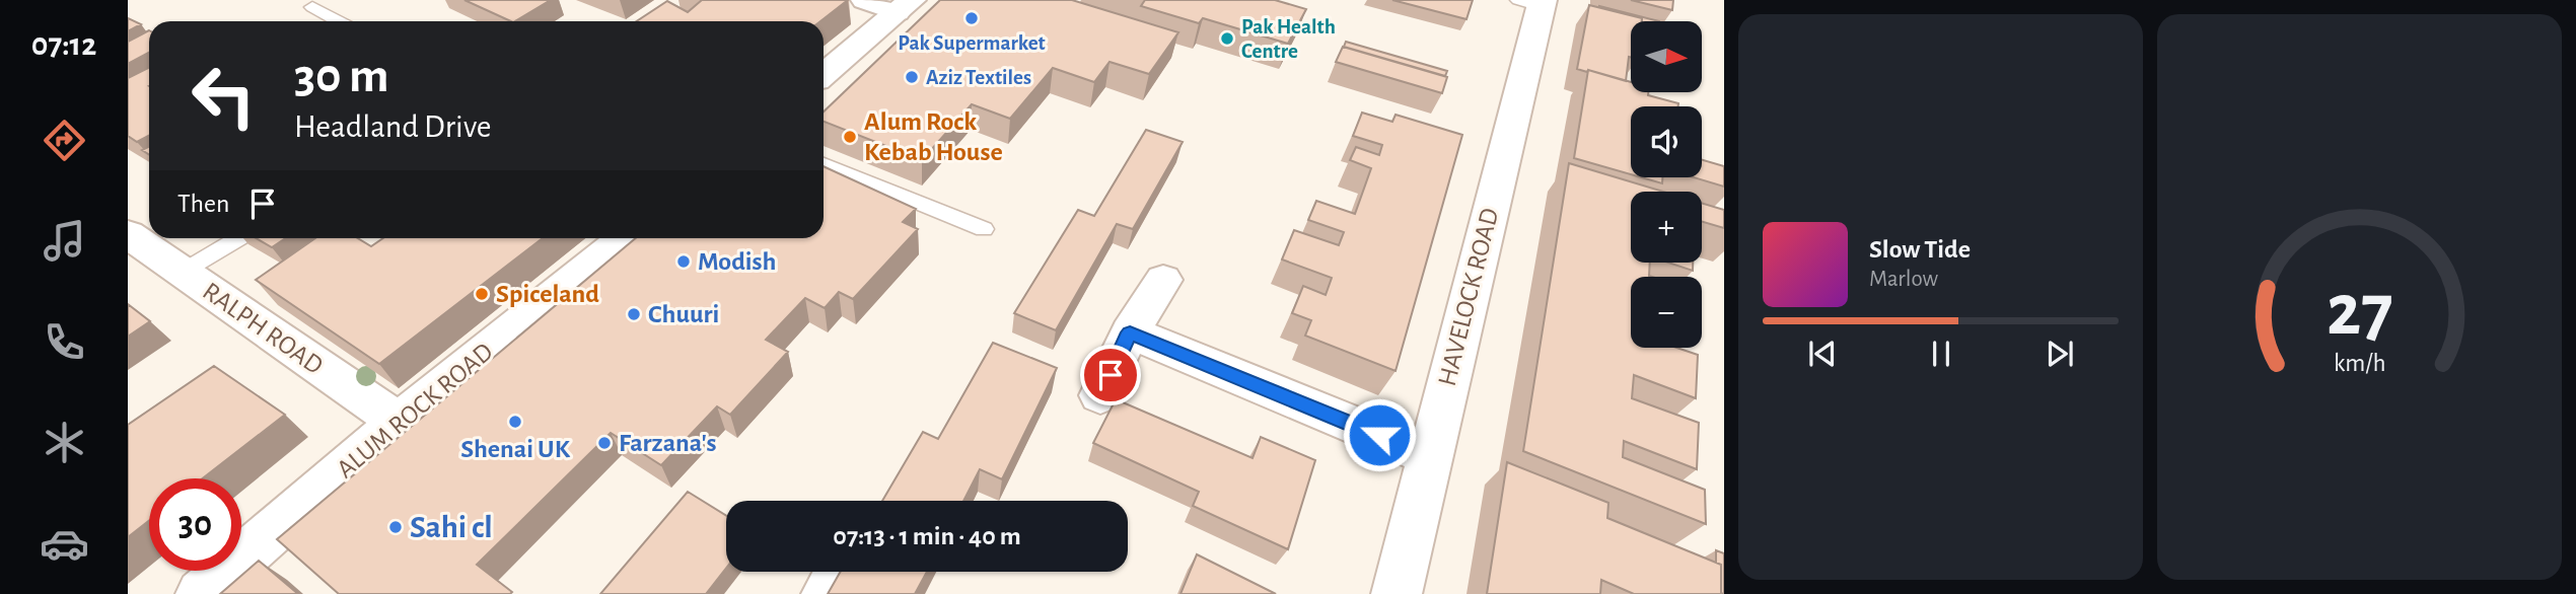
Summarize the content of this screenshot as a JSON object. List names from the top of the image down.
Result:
{
  "streets": {
    "street": ["HAVELOCK ROAD", "RALPH ROAD", "ALUM ROCK ROAD"]
  },
  "crossings": [
    ["RALPH ROAD", "ALUM ROCK ROAD"]
  ],
  "places": [
    "Pak Supermarket",
    "Pak Health Centre",
    "Aziz Textiles",
    "Alum Rock Kebab House",
    "Modish",
    "Spiceland",
    "Chuuri",
    "Shenai UK",
    "Farzana's",
    "Sahi cl"
  ],
  "north": "right",
  "page": {
    "tabs": "07:12",
    "map_buttons": ["+", "−"],
    "turn": ["30 m", "Headland Drive"],
    "then": "Then",
    "song": ["Slow Tide", "Marlow"],
    "limit": "30",
    "trip": "07:13 · 1 min · 40 m",
    "gauge": ["27", "km/h"]
  }
}
